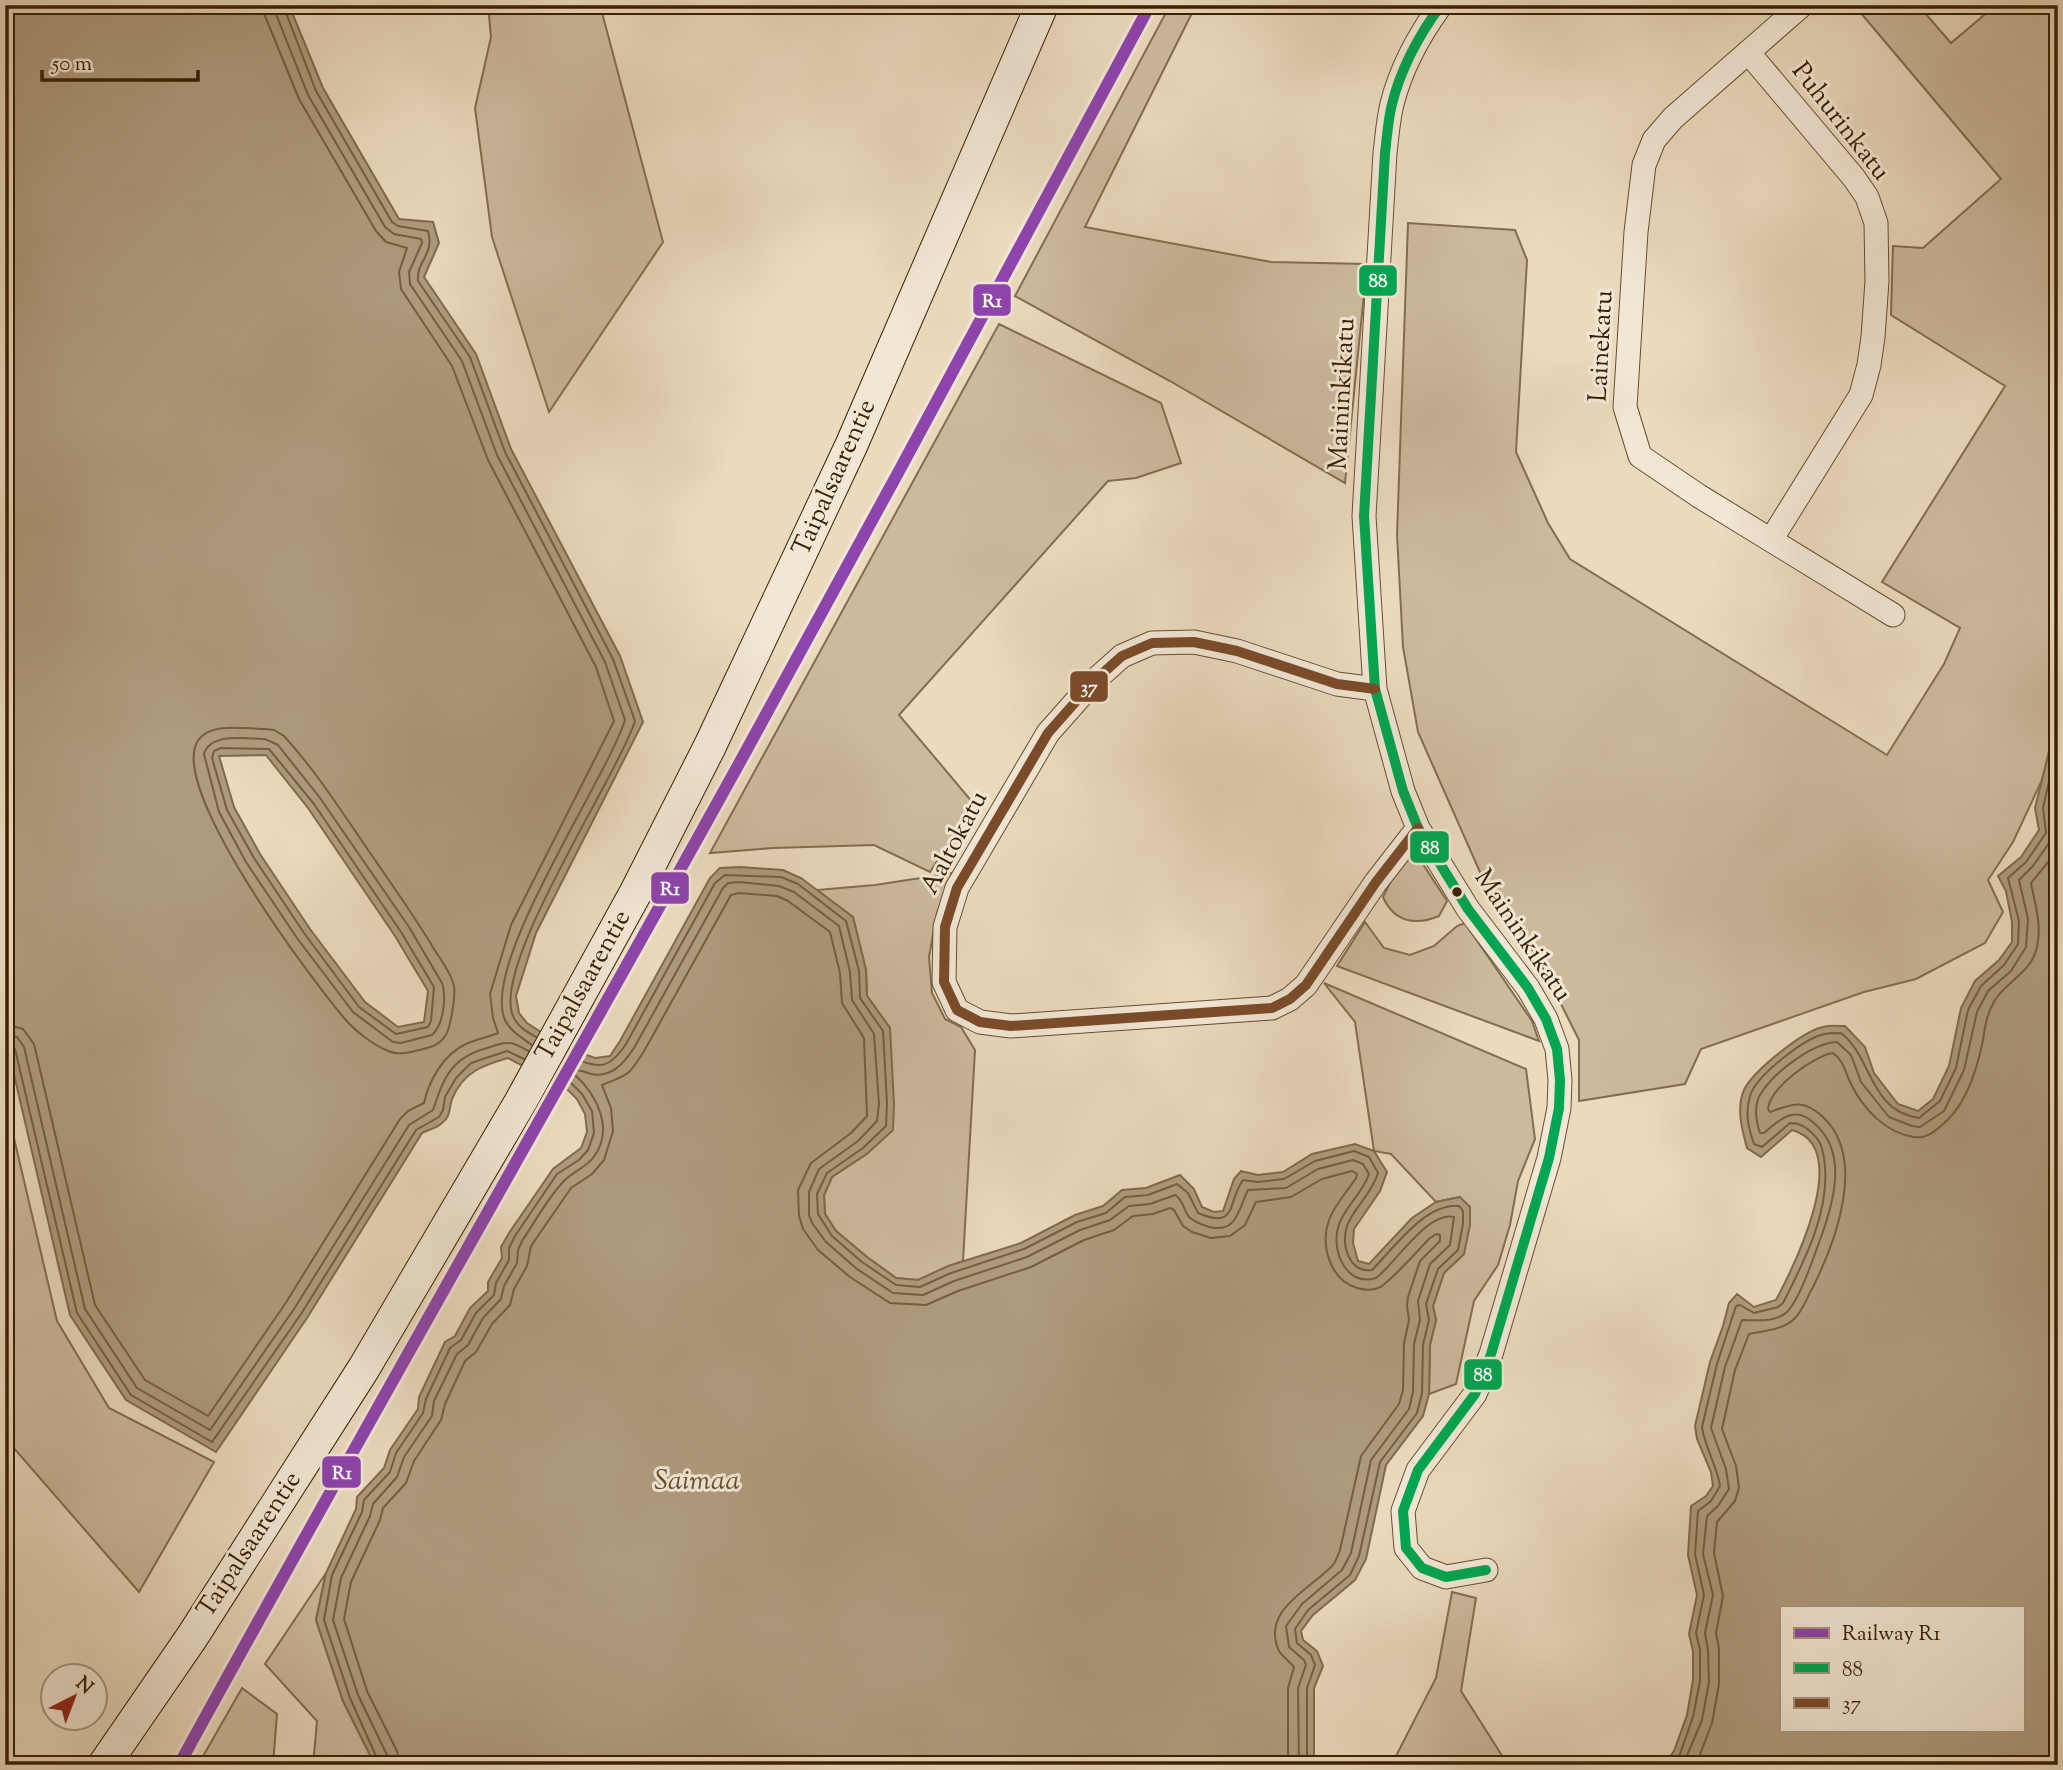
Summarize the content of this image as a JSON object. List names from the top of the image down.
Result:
{
  "streets": {
    "main road": ["Taipalsaarentie"],
    "street": [
      "Puhurinkatu",
      "Lainekatu",
      "Maininkikatu",
      "Aaltokatu"
    ]
  },
  "crossings": [
    ["Puhurinkatu", "Lainekatu"],
    ["Maininkikatu", "Aaltokatu"]
  ],
  "water": ["Saimaa"],
  "lines": ["rail line R1", "transit line 88", "transit line 37"],
  "legend": ["Railway R1", "88", "37"],
  "scale_bar": "50 m",
  "north": "top right"
}
